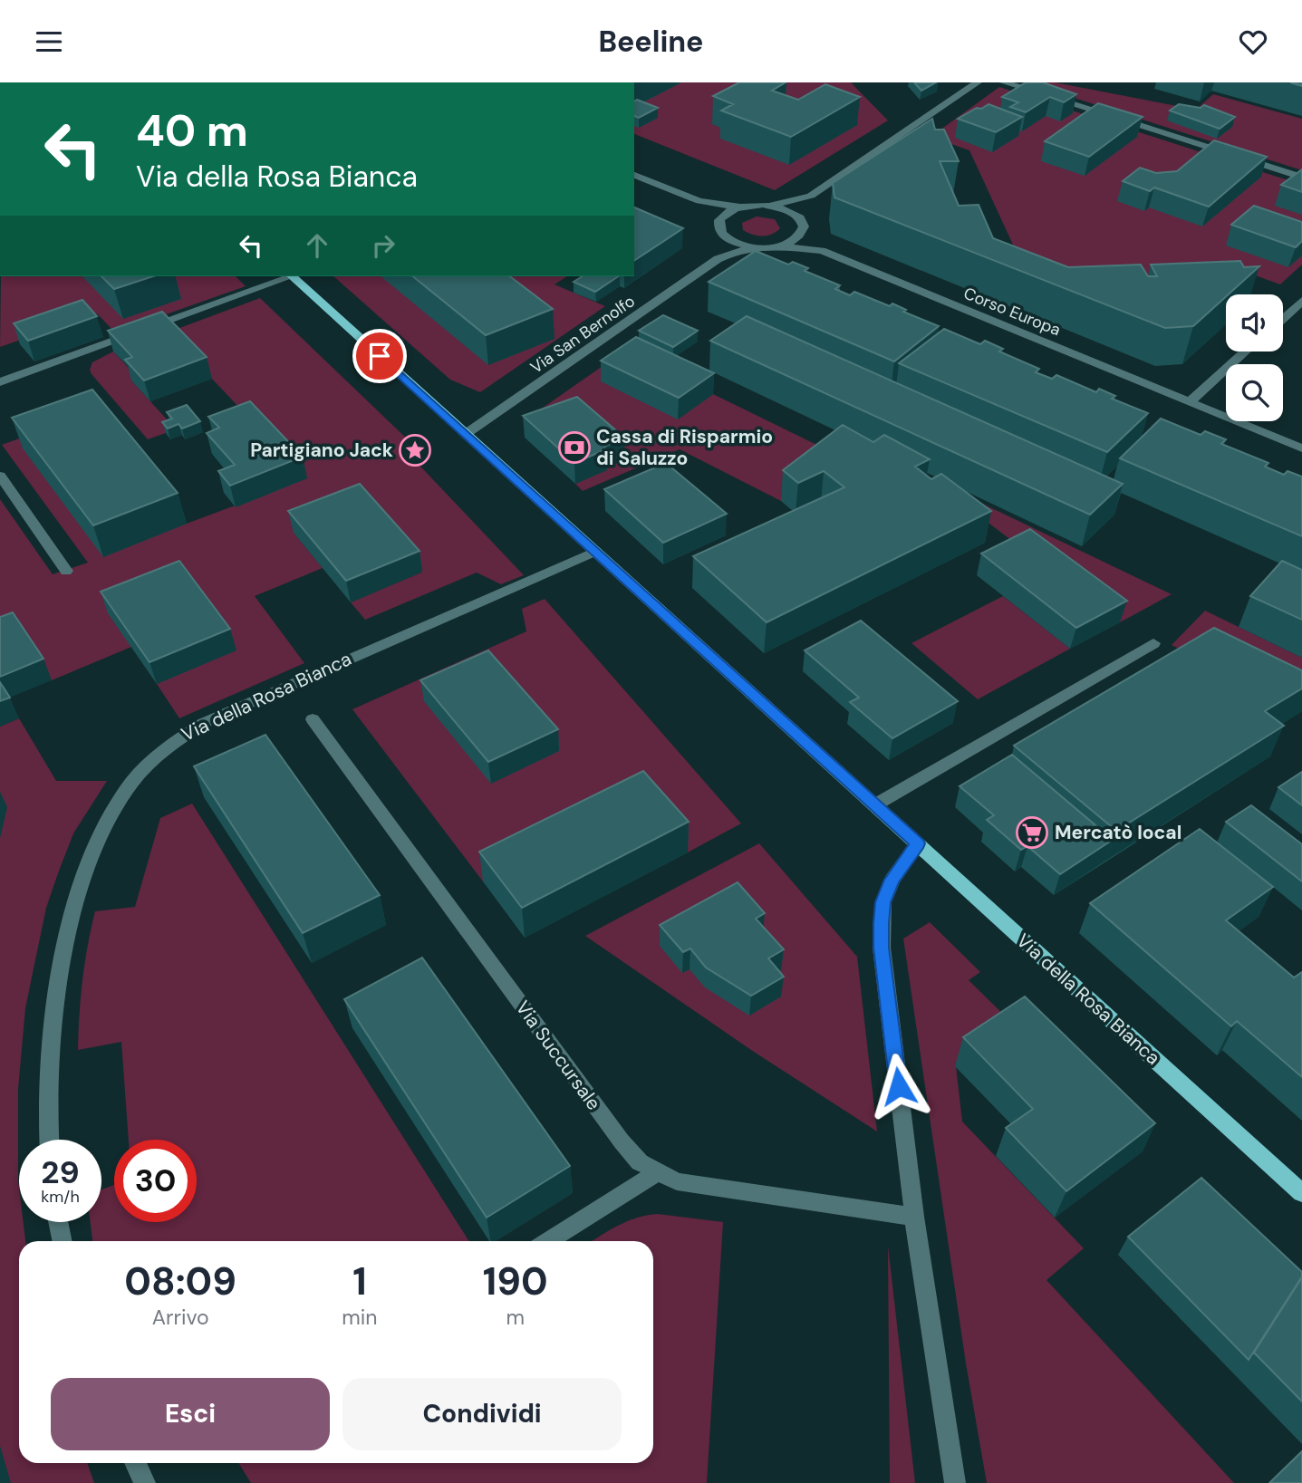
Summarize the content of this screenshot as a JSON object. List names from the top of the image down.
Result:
{
  "streets": {
    "main road": ["Via della Rosa Bianca"],
    "street": ["Corso Europa", "Via San Bernolfo", "Via Succursale"]
  },
  "crossings": [
    ["Corso Europa", "Via San Bernolfo"],
    ["Via San Bernolfo", "Via della Rosa Bianca"]
  ],
  "places": {
    "bank": ["Cassa di Risparmio di Saluzzo"],
    "place": ["Partigiano Jack"],
    "supermarket": ["Mercatò local"]
  },
  "page": {
    "header": "Beeline",
    "turn": ["40 m", "Via della Rosa Bianca"],
    "speed": "29 km/h",
    "limit": "30",
    "eta": [
      "08:09",
      "Arrivo",
      "1",
      "min",
      "190",
      "m"
    ],
    "buttons": ["Esci", "Condividi"]
  }
}
